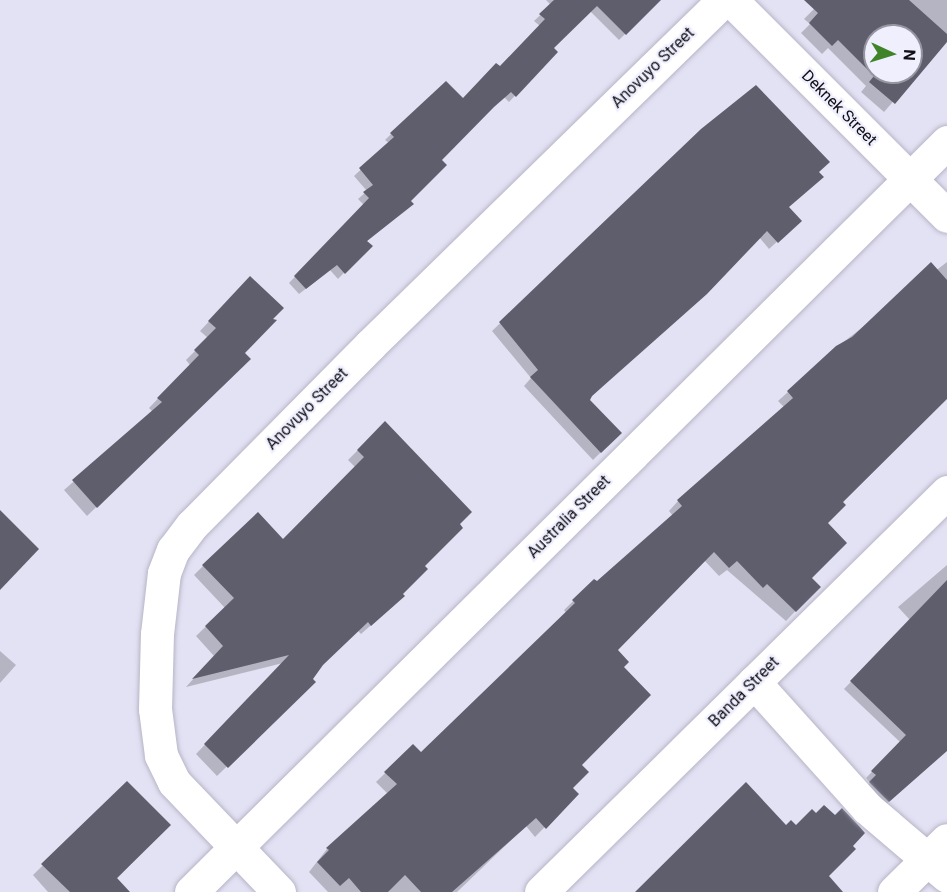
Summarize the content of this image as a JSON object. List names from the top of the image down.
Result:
{
  "streets": {
    "street": [
      "Anovuyo Street",
      "Deknek Street",
      "Australia Street",
      "Banda Street"
    ]
  },
  "crossings": [
    ["Anovuyo Street", "Australia Street"],
    ["Deknek Street", "Australia Street"]
  ],
  "north": "right"
}
